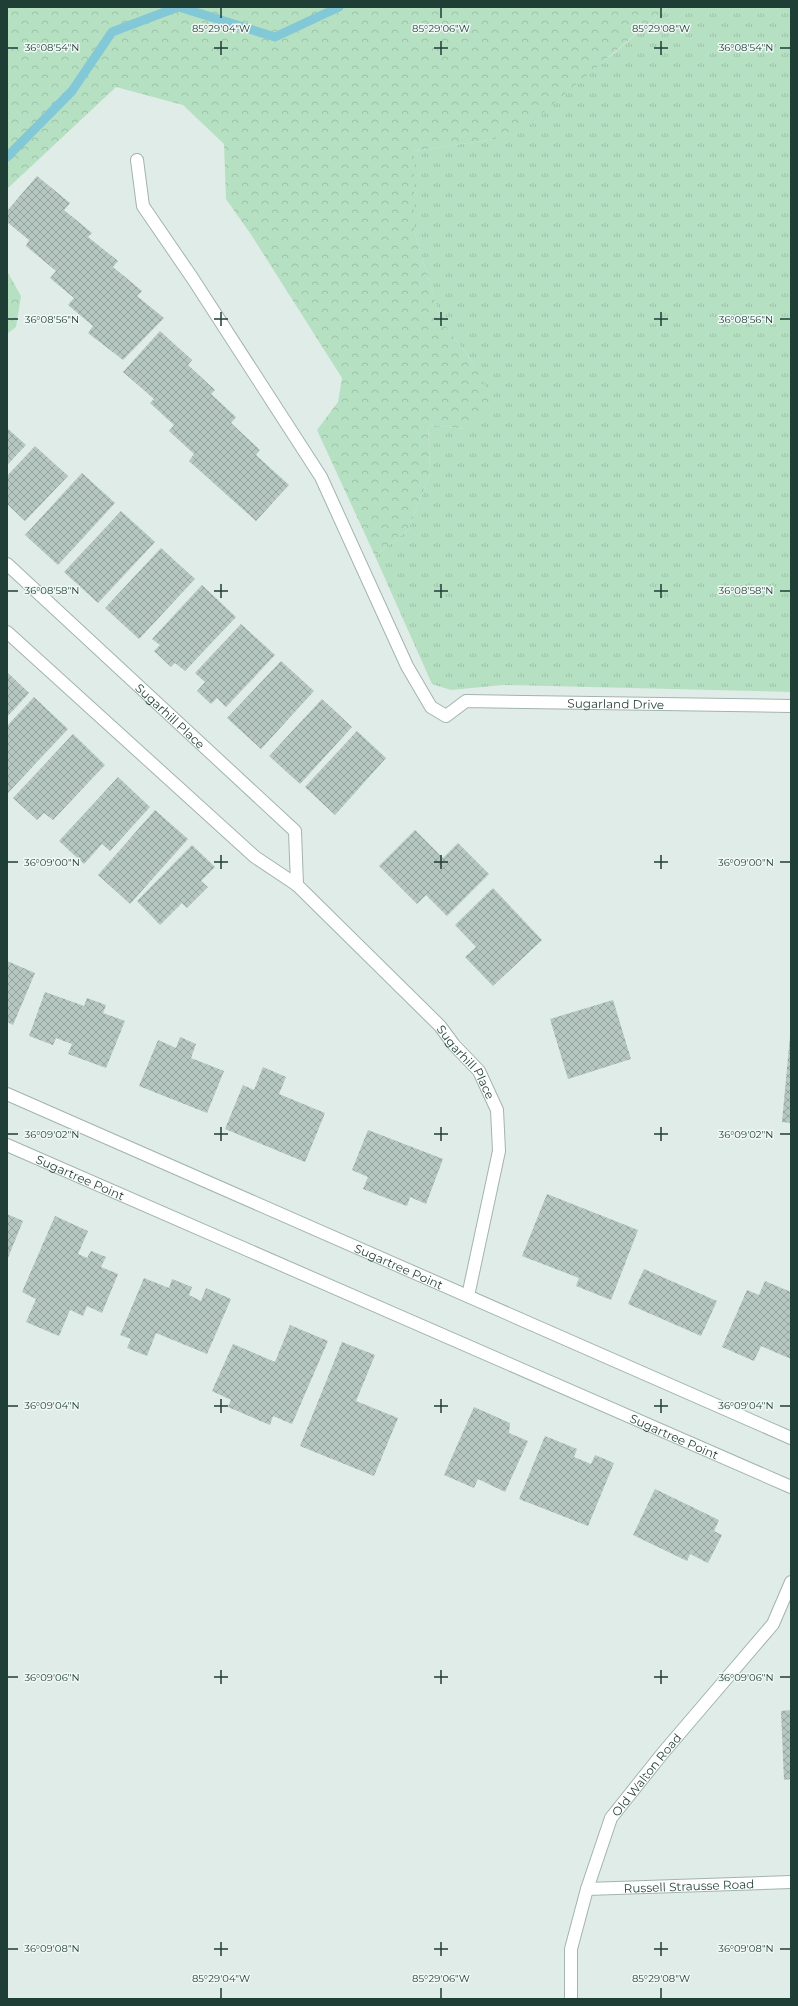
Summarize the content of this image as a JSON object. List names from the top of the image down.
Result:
{
  "streets": {
    "street": [
      "Sugarland Drive",
      "Sugarhill Place",
      "Sugartree Point",
      "Old Walton Road",
      "Russell Strausse Road"
    ]
  },
  "crossings": [
    ["Sugarhill Place", "Sugartree Point"],
    ["Old Walton Road", "Russell Strausse Road"]
  ],
  "coordinates": [
    "85°29'04\"W",
    "85°29'06\"W",
    "85°29'08\"W",
    "36°08'54\"N",
    "36°08'56\"N",
    "36°08'58\"N",
    "36°09'00\"N",
    "36°09'02\"N",
    "36°09'04\"N",
    "36°09'06\"N",
    "36°09'08\"N"
  ]
}
